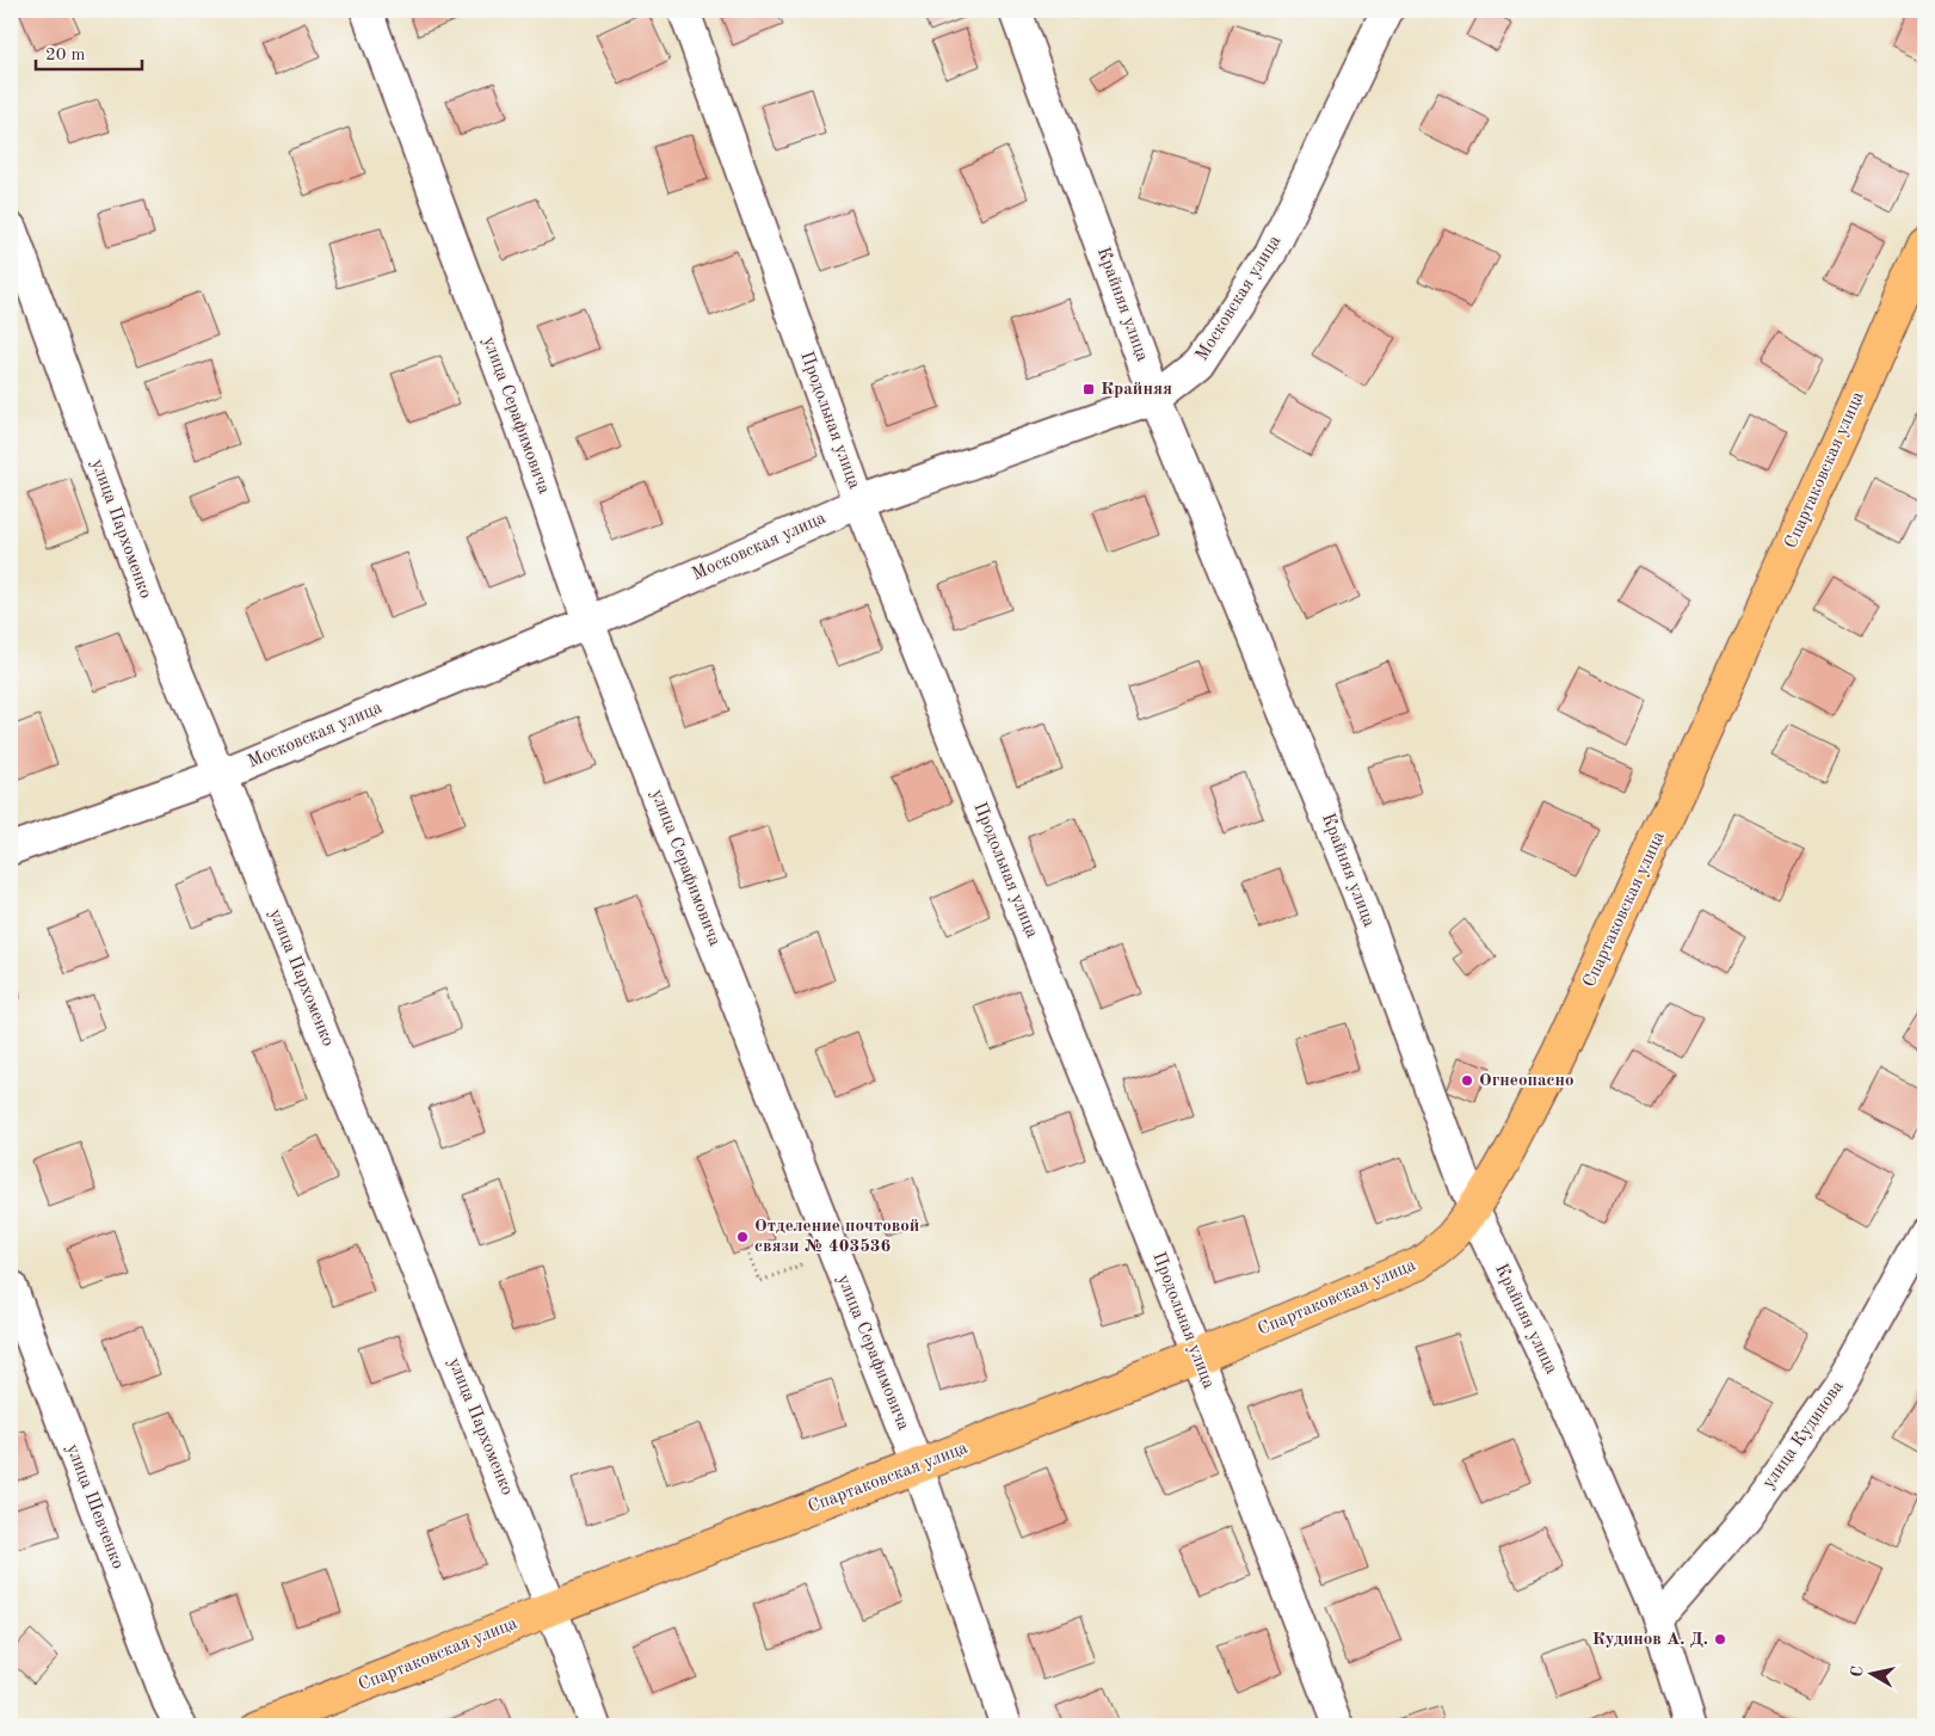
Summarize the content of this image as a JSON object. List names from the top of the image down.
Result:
{
  "streets": {
    "main road": ["Спартаковская улица"],
    "street": [
      "Московская улица",
      "Крайняя улица",
      "улица Серафимовича",
      "Продольная улица",
      "улица Пархоменко",
      "улица Кудинова",
      "улица Шевченко"
    ]
  },
  "crossings": [
    ["Московская улица", "Крайняя улица"],
    ["Московская улица", "улица Серафимовича"],
    ["Московская улица", "Продольная улица"],
    ["Московская улица", "улица Пархоменко"],
    ["Крайняя улица", "Спартаковская улица"],
    ["Крайняя улица", "улица Кудинова"],
    ["улица Серафимовича", "Спартаковская улица"],
    ["Продольная улица", "Спартаковская улица"],
    ["Спартаковская улица", "улица Пархоменко"]
  ],
  "places": {
    "transit": ["Крайняя"],
    "other": ["Огнеопасно", "Отделение почтовой связи № 403536", "Кудинов A. Д."]
  },
  "scale_bar": "20 m",
  "north": "left"
}
